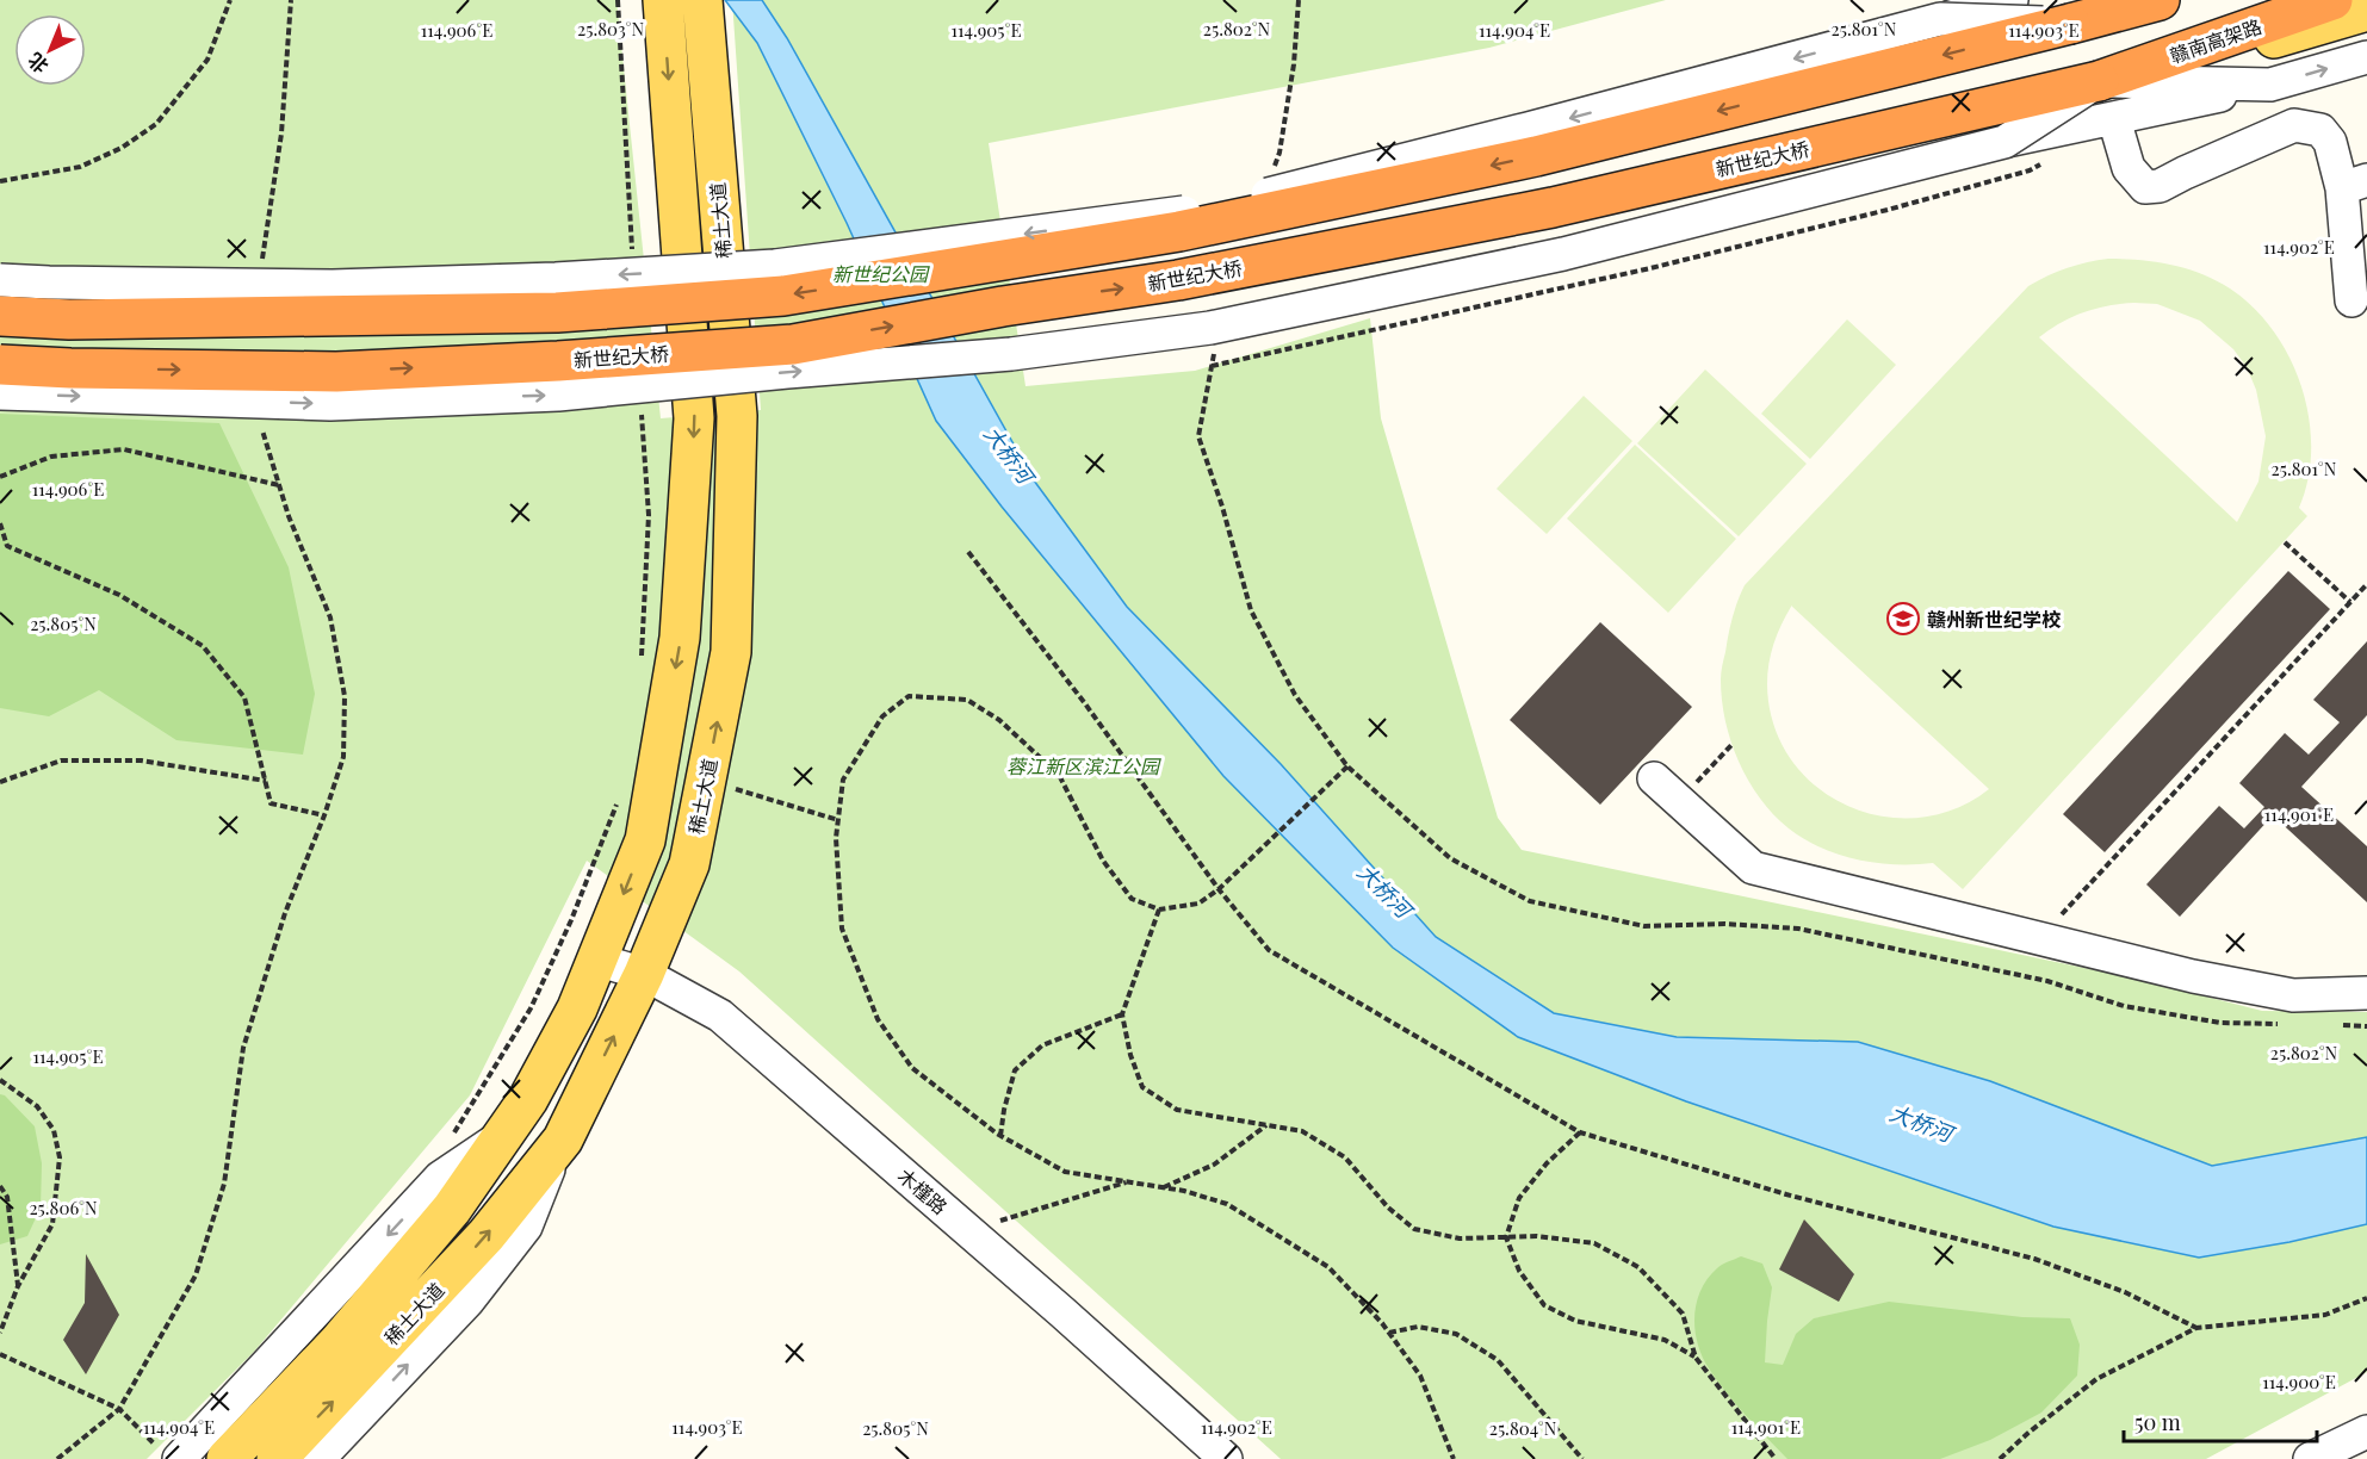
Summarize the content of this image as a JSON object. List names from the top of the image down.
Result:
{
  "streets": {
    "highway": ["赣南高架路", "新世纪大桥"],
    "main road": ["稀土大道"],
    "street": ["木槿路"]
  },
  "crossings": [
    ["赣南高架路", "新世纪大桥"],
    ["稀土大道", "木槿路"]
  ],
  "one_way": ["新世纪大桥"],
  "water": ["大桥河"],
  "parks": ["新世纪公园", "蓉江新区滨江公园"],
  "places": {
    "school or university": ["赣州新世纪学校"]
  },
  "scale_bar": "50 m",
  "north": "bottom left",
  "coordinates": [
    "25.803°N",
    "25.802°N",
    "25.801°N",
    "114.906°E",
    "114.905°E",
    "114.904°E",
    "114.903°E",
    "114.902°E",
    "25.805°N",
    "114.901°E",
    "25.806°N",
    "114.900°E",
    "25.804°N"
  ]
}
